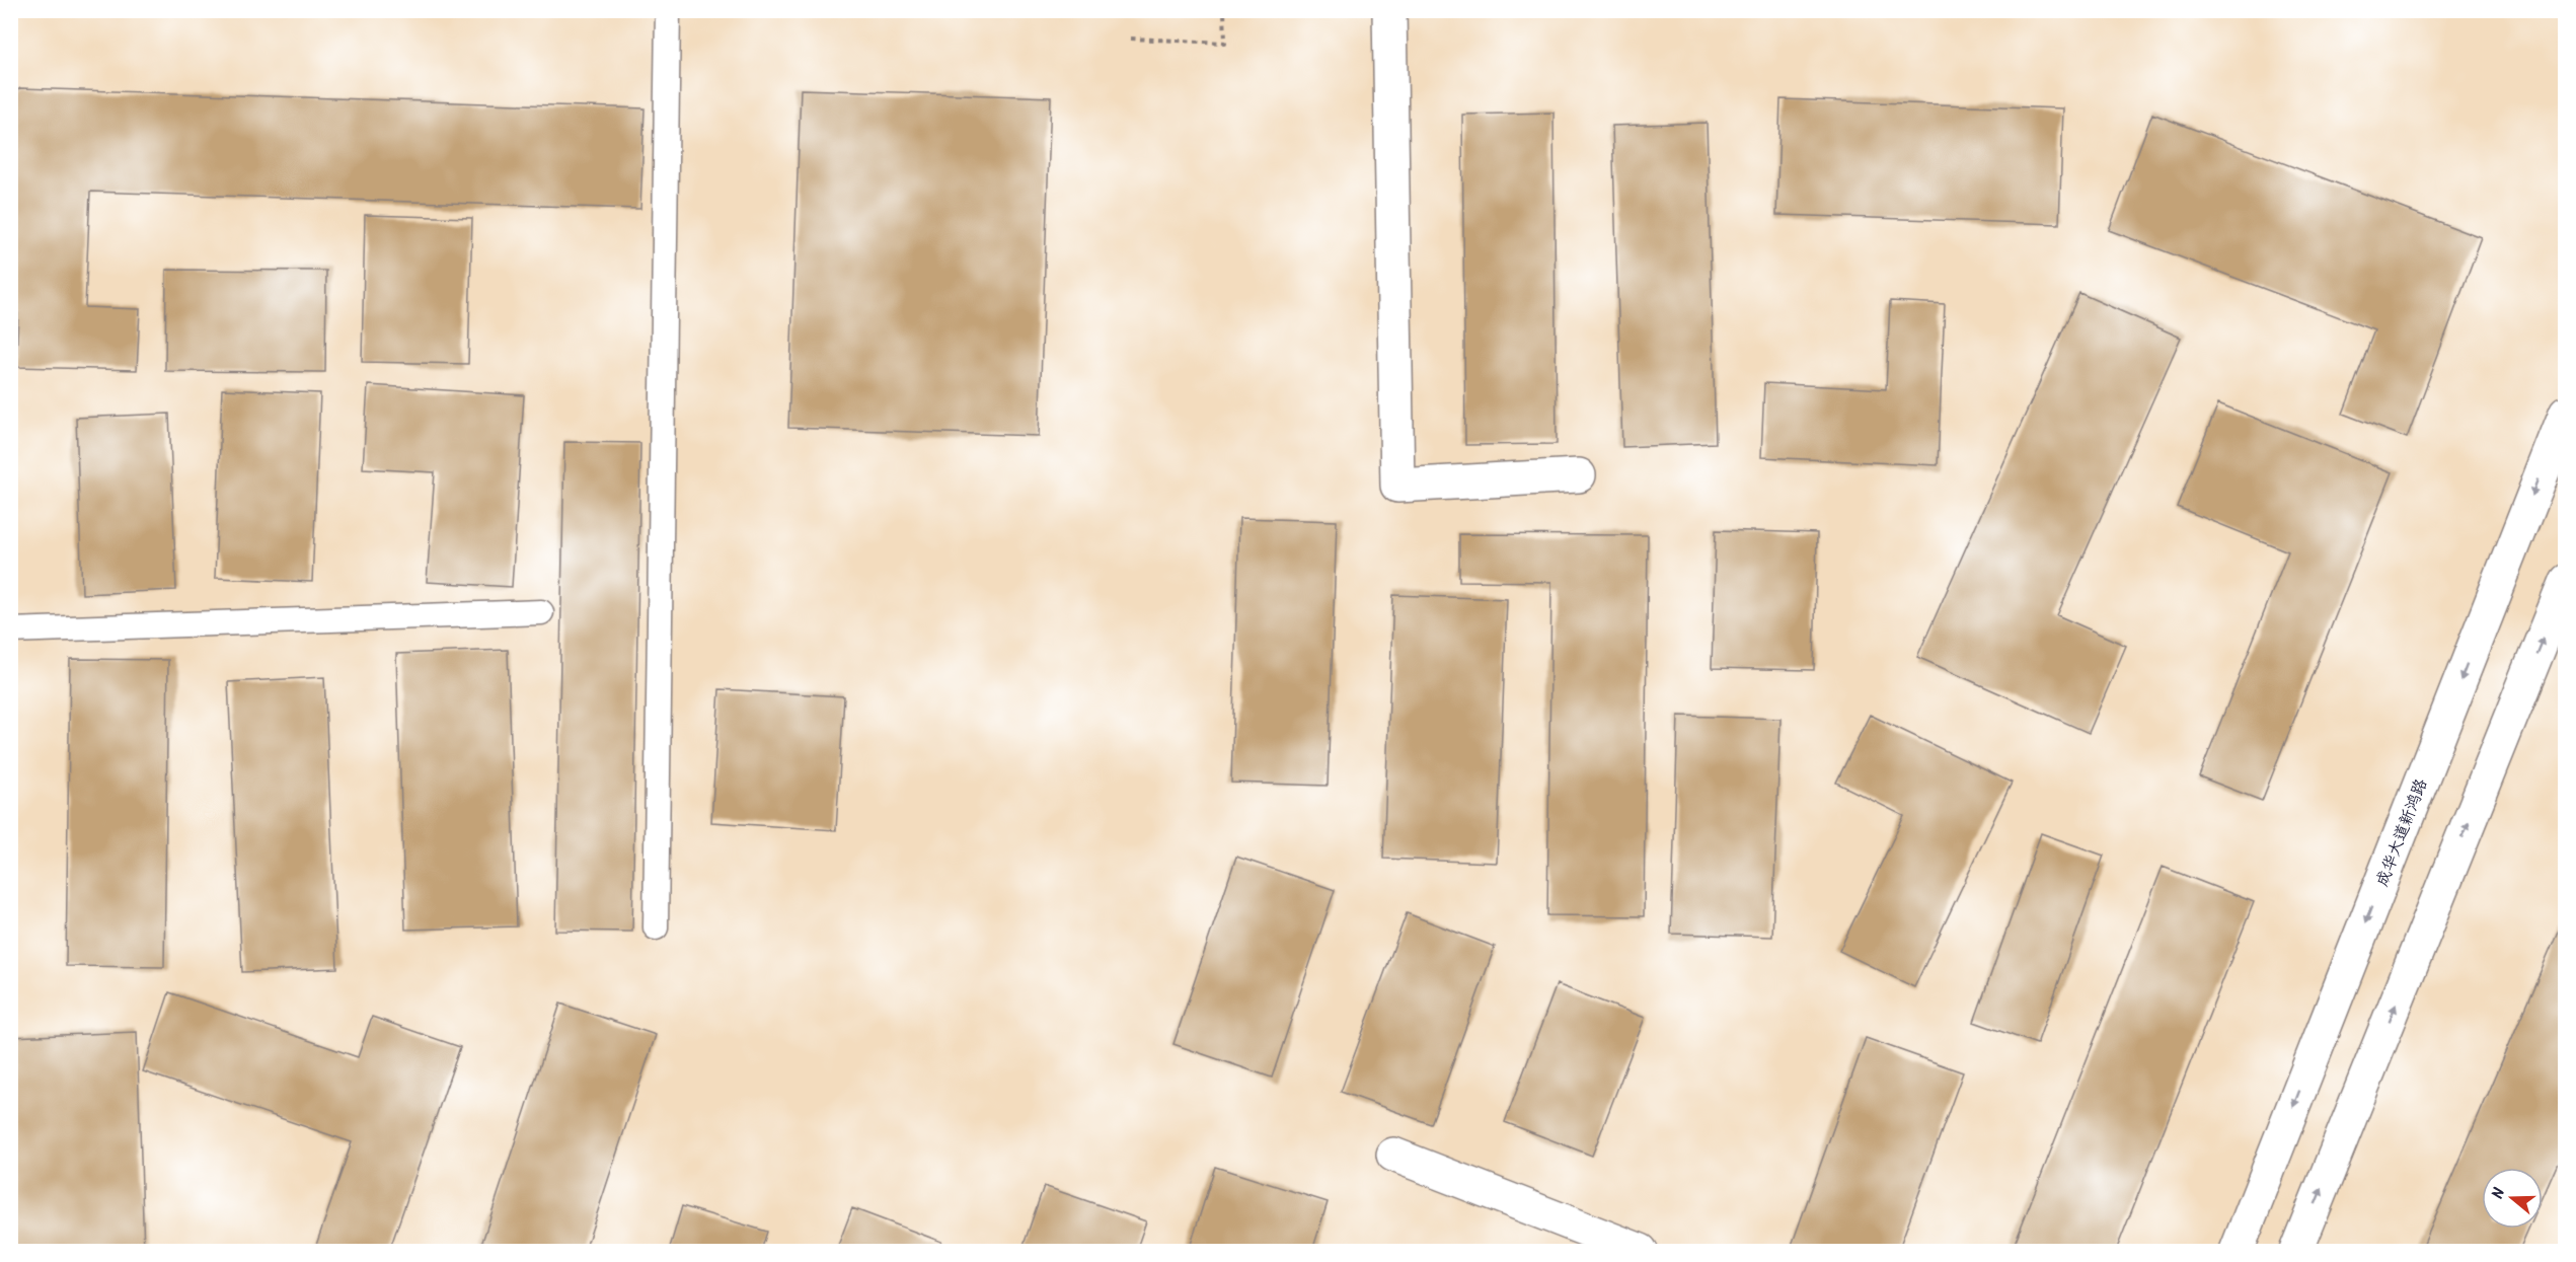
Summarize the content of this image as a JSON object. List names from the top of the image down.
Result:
{
  "streets": {
    "main road": ["成华大道新鸿路"]
  },
  "north": "left"
}
